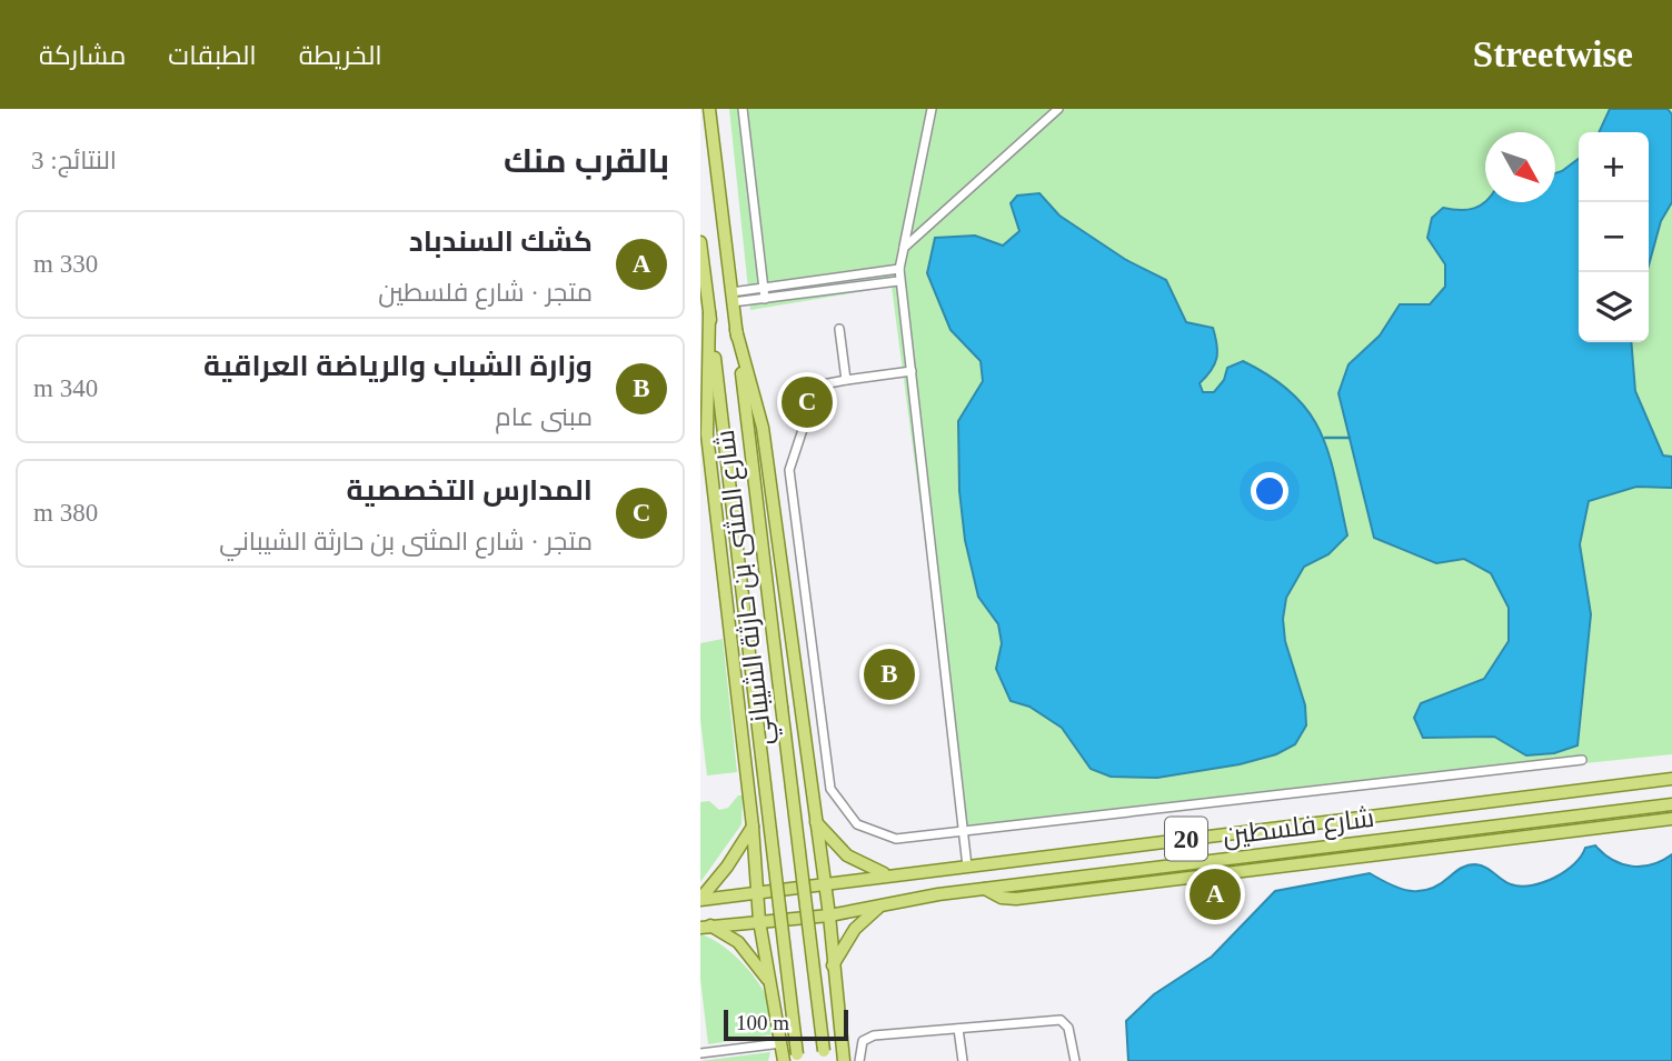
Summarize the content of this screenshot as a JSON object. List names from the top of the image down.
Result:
{
  "streets": {
    "main road": ["شارع المثنى بن حارثة الشيباني", "شارع فلسطين", "20"]
  },
  "scale_bar": "100 m",
  "north": "bottom right",
  "page": {
    "header": "Streetwise",
    "nav": ["الخريطة", "الطبقات", "مشاركة"],
    "heading": ["بالقرب منك", "النتائج: 3"],
    "map_buttons": ["+", "−"],
    "list": [
      {
        "mark": "A",
        "name": "كشك السندباد",
        "note": "متجر · شارع فلسطين",
        "value": "330 m"
      },
      {
        "mark": "B",
        "name": "وزارة الشباب والرياضة العراقية",
        "note": "مبنى عام",
        "value": "340 m"
      },
      {
        "mark": "C",
        "name": "المدارس التخصصية",
        "note": "متجر · شارع المثنى بن حارثة الشيباني",
        "value": "380 m"
      }
    ],
    "pins": ["C", "B", "A"],
    "scale": "100 m"
  }
}
